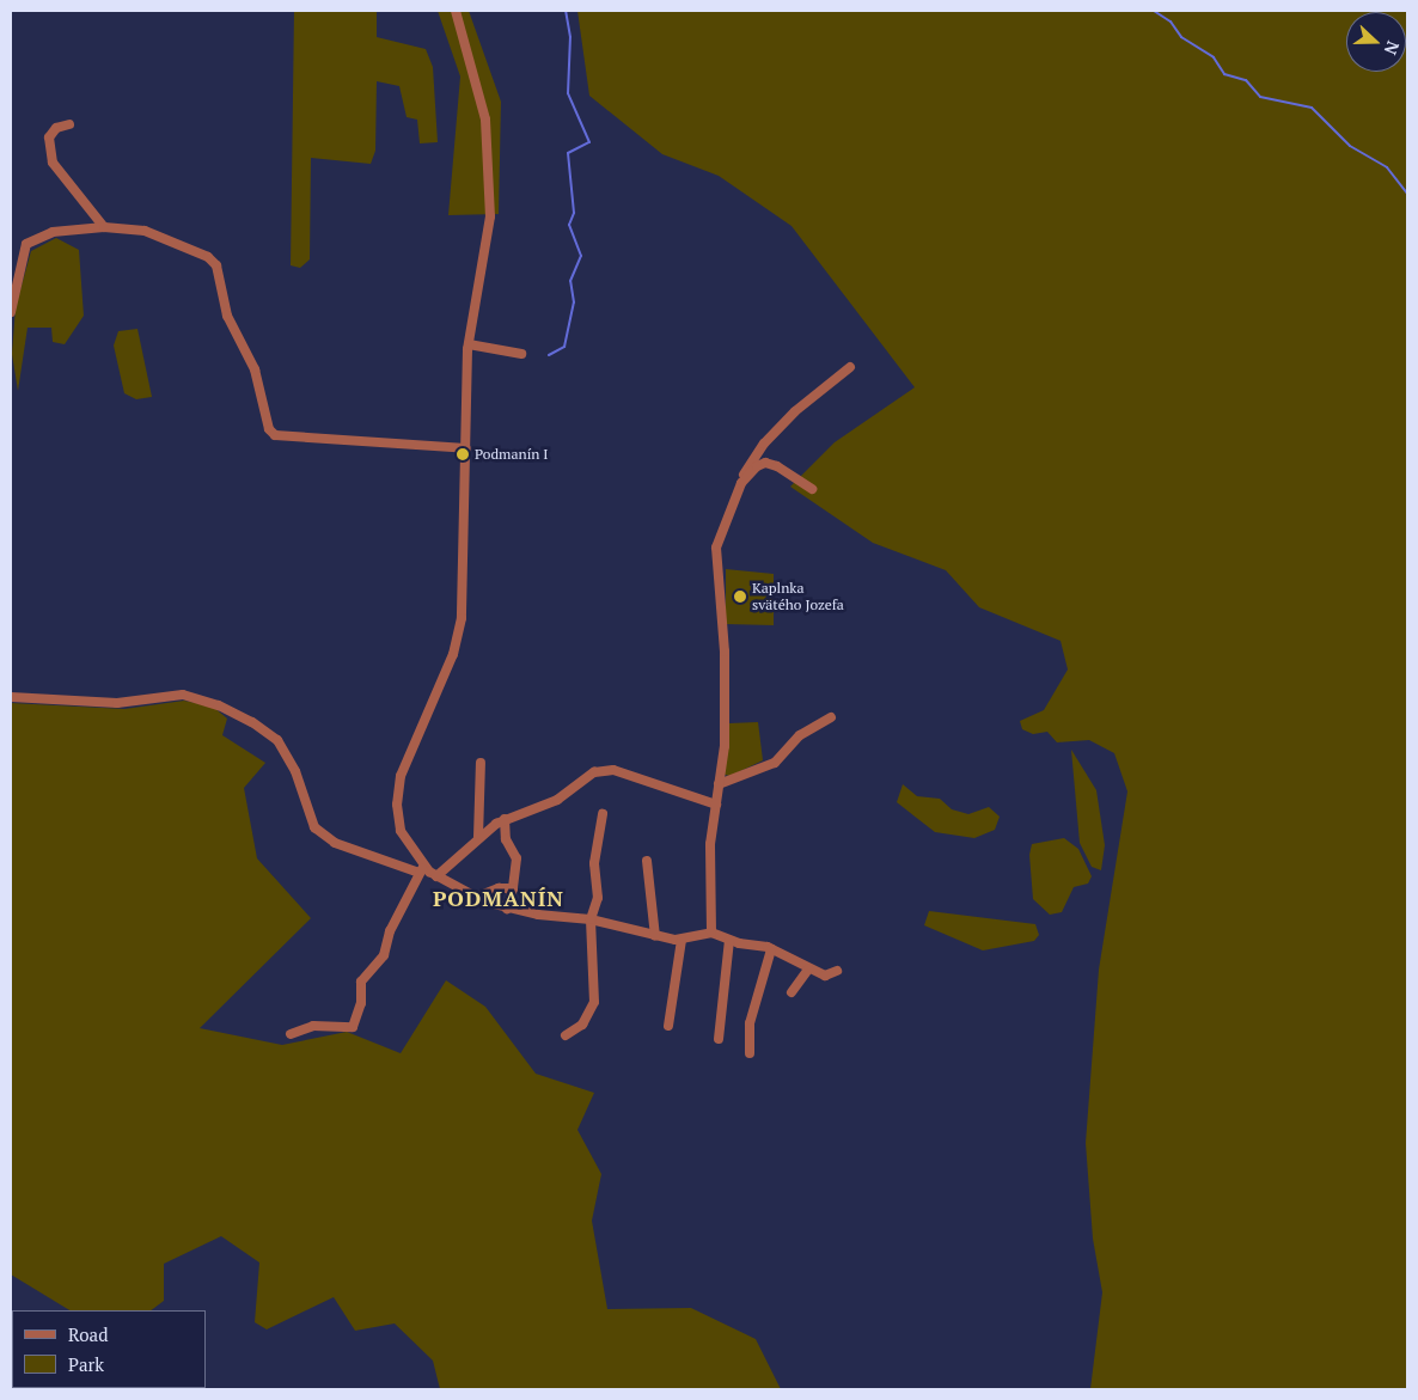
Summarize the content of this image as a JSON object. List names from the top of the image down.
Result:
{
  "districts": ["PODMANÍN"],
  "places": ["Podmanín I", "Kaplnka svätého Jozefa"],
  "legend": ["Road", "Park"],
  "north": "right"
}
